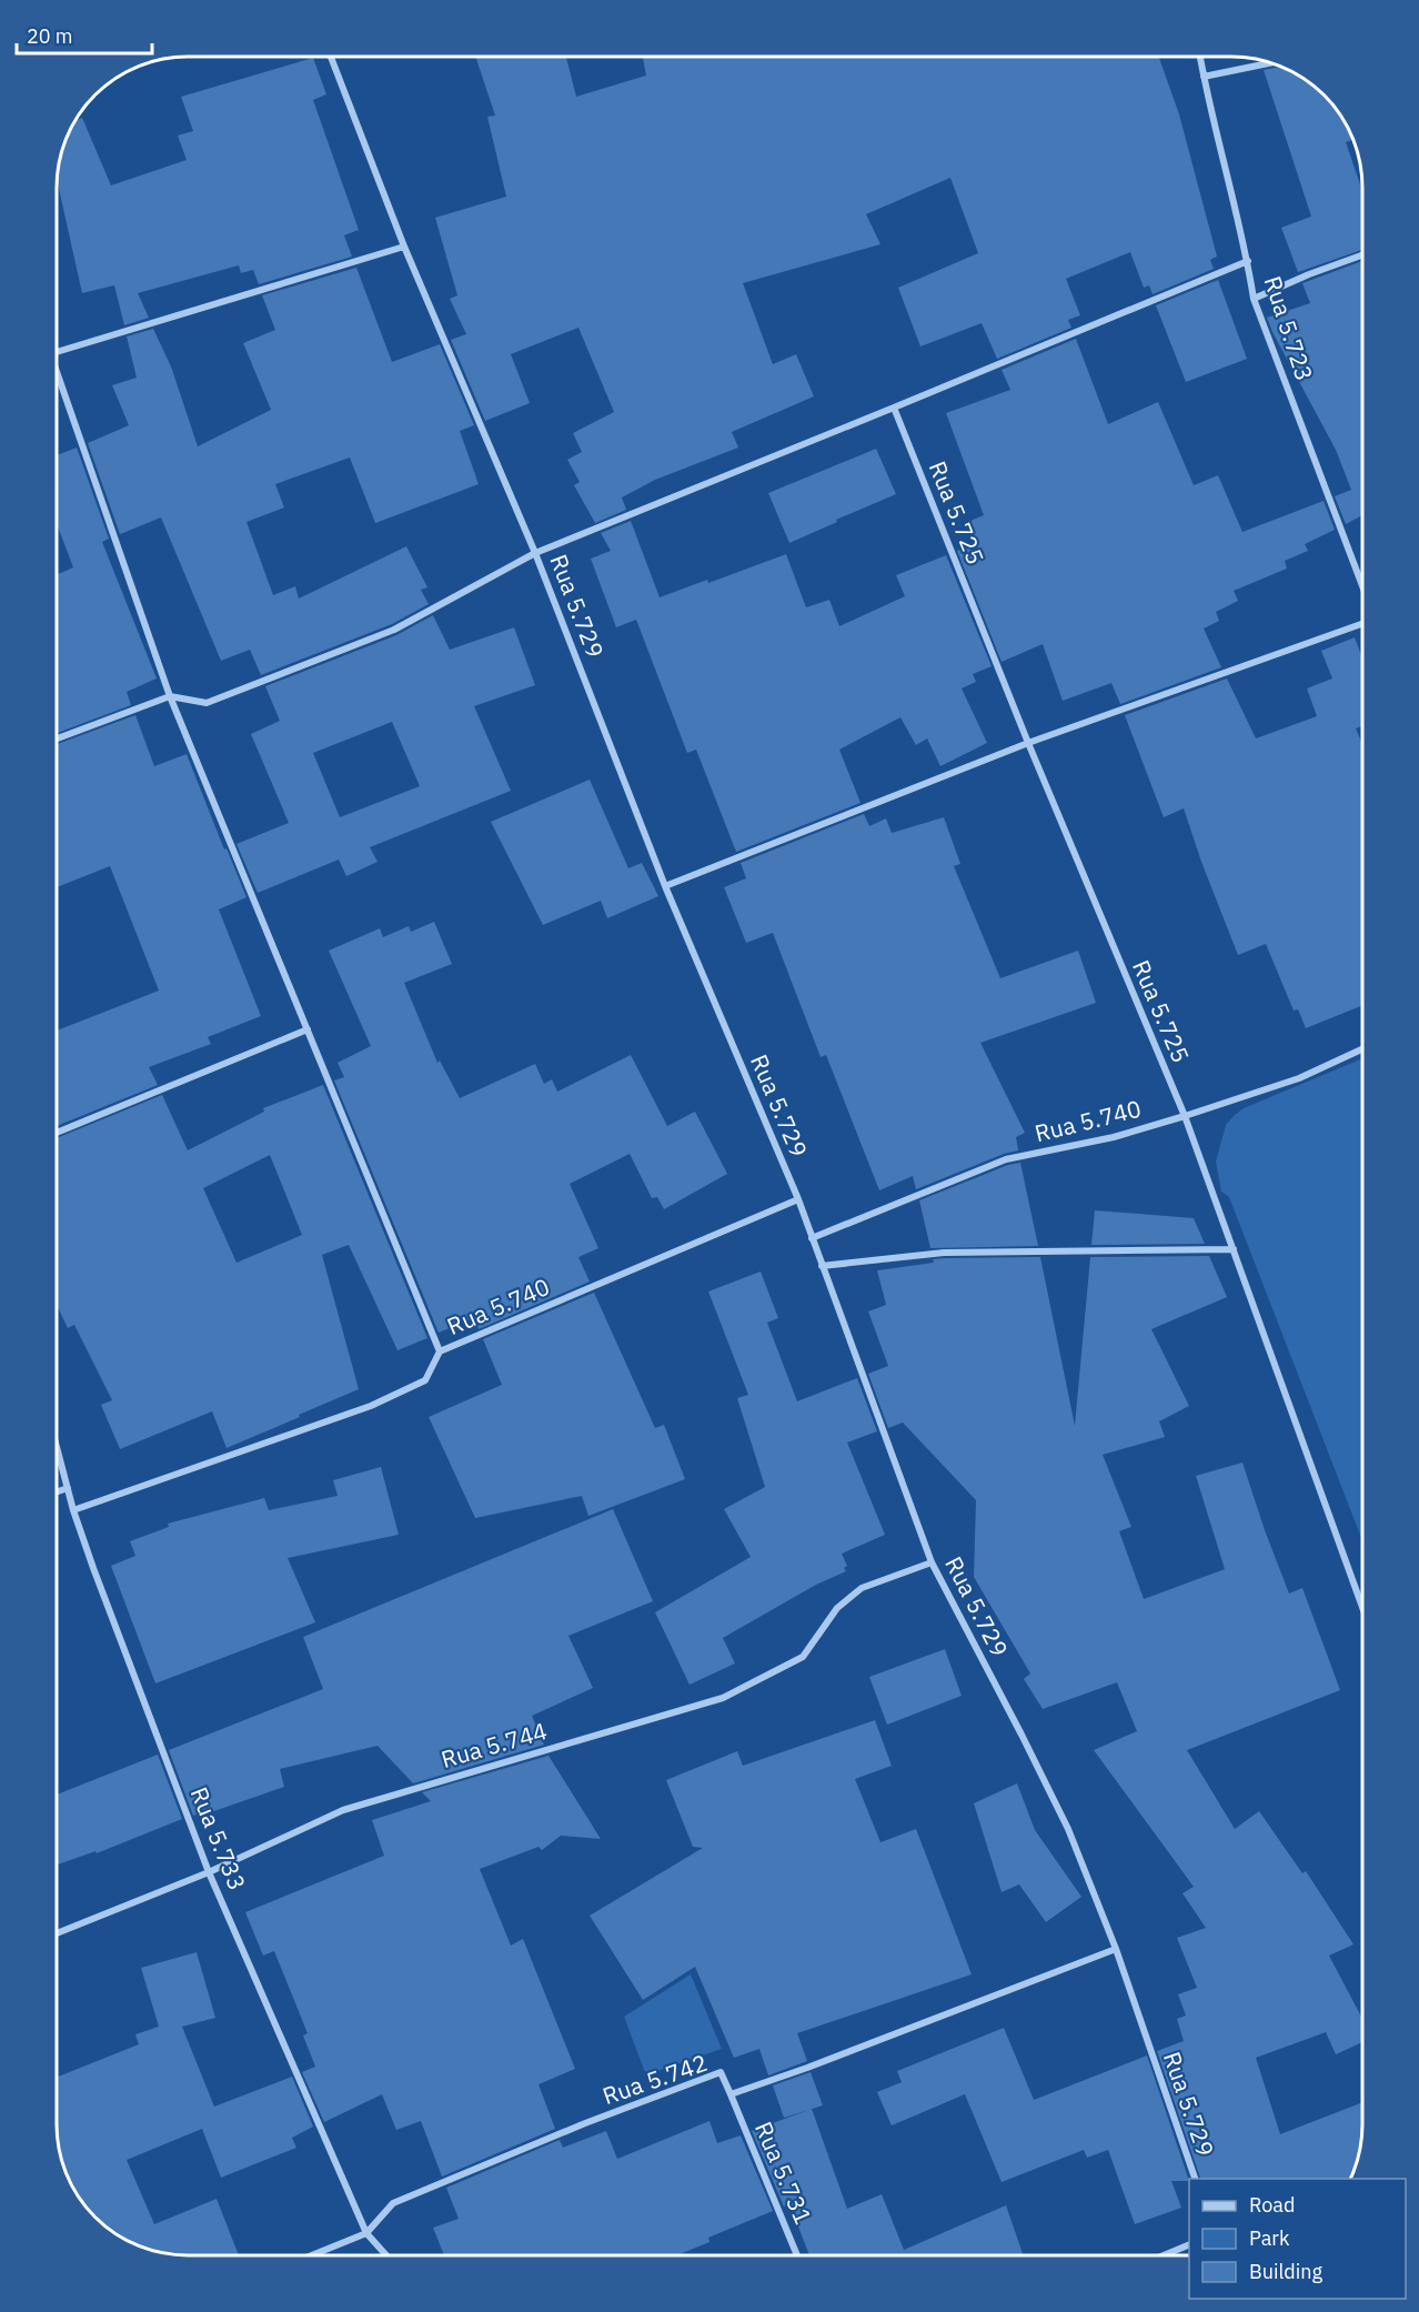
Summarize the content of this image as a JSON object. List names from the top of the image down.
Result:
{
  "streets": {
    "street": [
      "Rua 5.723",
      "Rua 5.725",
      "Rua 5.729",
      "Rua 5.740",
      "Rua 5.744",
      "Rua 5.733",
      "Rua 5.742",
      "Rua 5.731"
    ]
  },
  "crossings": [
    ["Rua 5.725", "Rua 5.740"],
    ["Rua 5.729", "Rua 5.740"],
    ["Rua 5.729", "Rua 5.744"],
    ["Rua 5.729", "Rua 5.742"],
    ["Rua 5.740", "Rua 5.733"],
    ["Rua 5.744", "Rua 5.733"],
    ["Rua 5.733", "Rua 5.742"],
    ["Rua 5.742", "Rua 5.731"]
  ],
  "legend": ["Road", "Park", "Building"],
  "scale_bar": "20 m"
}
